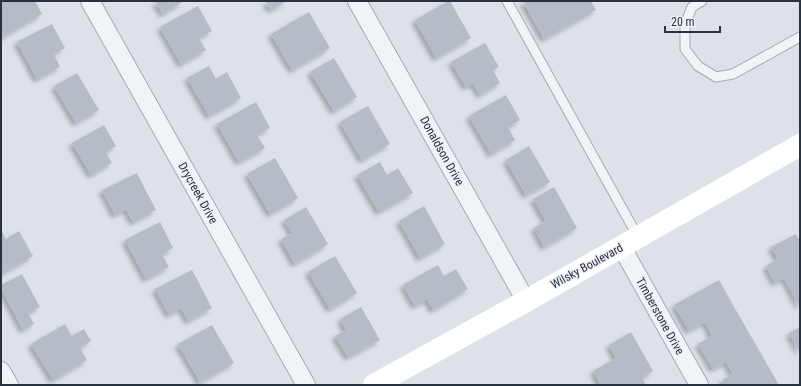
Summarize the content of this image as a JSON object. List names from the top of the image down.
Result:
{
  "streets": {
    "main road": ["Wilsky Boulevard"],
    "street": ["Donaldson Drive", "Drycreek Drive", "Timberstone Drive"]
  },
  "crossings": [
    ["Donaldson Drive", "Wilsky Boulevard"],
    ["Wilsky Boulevard", "Timberstone Drive"]
  ],
  "scale_bar": "20 m"
}
